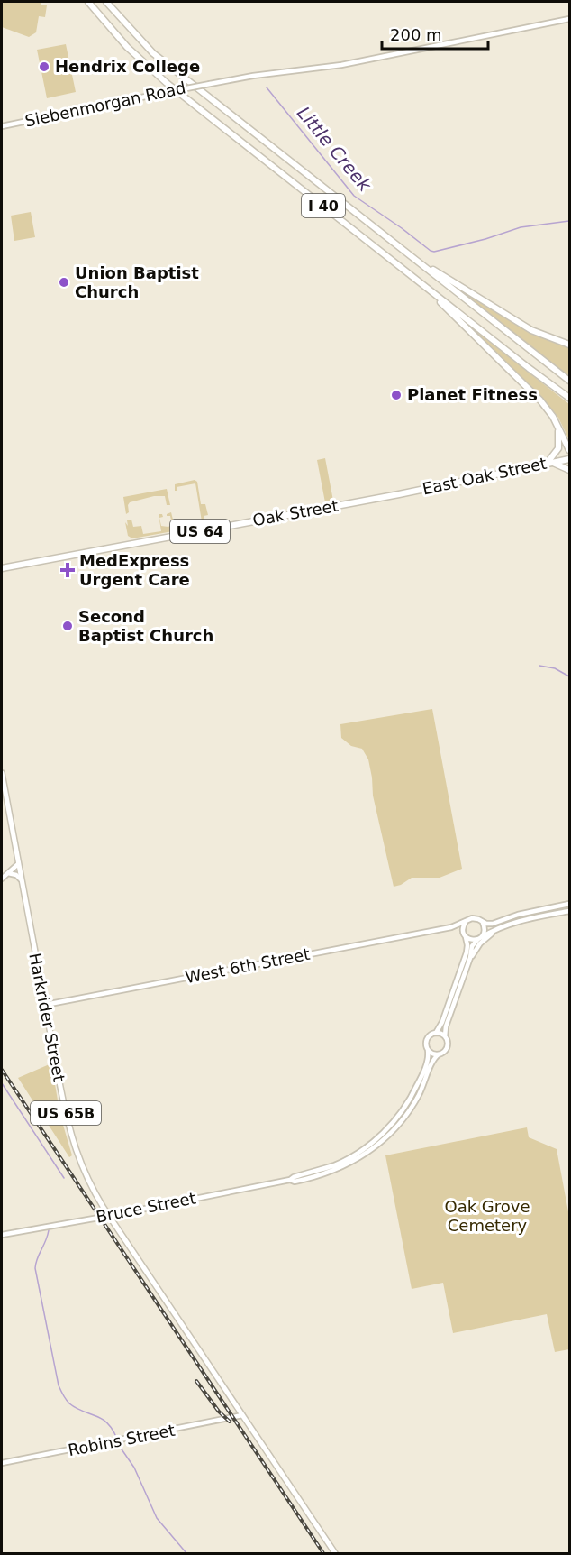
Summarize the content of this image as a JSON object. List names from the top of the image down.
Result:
{
  "streets": {
    "highway": [
      "I 40",
      "East Oak Street",
      "Oak Street",
      "US 64"
    ],
    "main road": ["Harkrider Street", "US 65B"],
    "street": [
      "Siebenmorgan Road",
      "West 6th Street",
      "Bruce Street",
      "Robins Street"
    ]
  },
  "crossings": [
    ["East Oak Street", "Oak Street"],
    ["West 6th Street", "Harkrider Street"],
    ["Harkrider Street", "US 65B"],
    ["Harkrider Street", "Bruce Street"],
    ["Harkrider Street", "Robins Street"],
    ["US 65B", "Robins Street"]
  ],
  "water": ["Little Creek"],
  "parks": ["Oak Grove Cemetery"],
  "places": {
    "other": [
      "Hendrix College",
      "Union Baptist Church",
      "Planet Fitness",
      "Second Baptist Church"
    ],
    "health": ["MedExpress Urgent Care"]
  },
  "scale_bar": "200 m"
}
